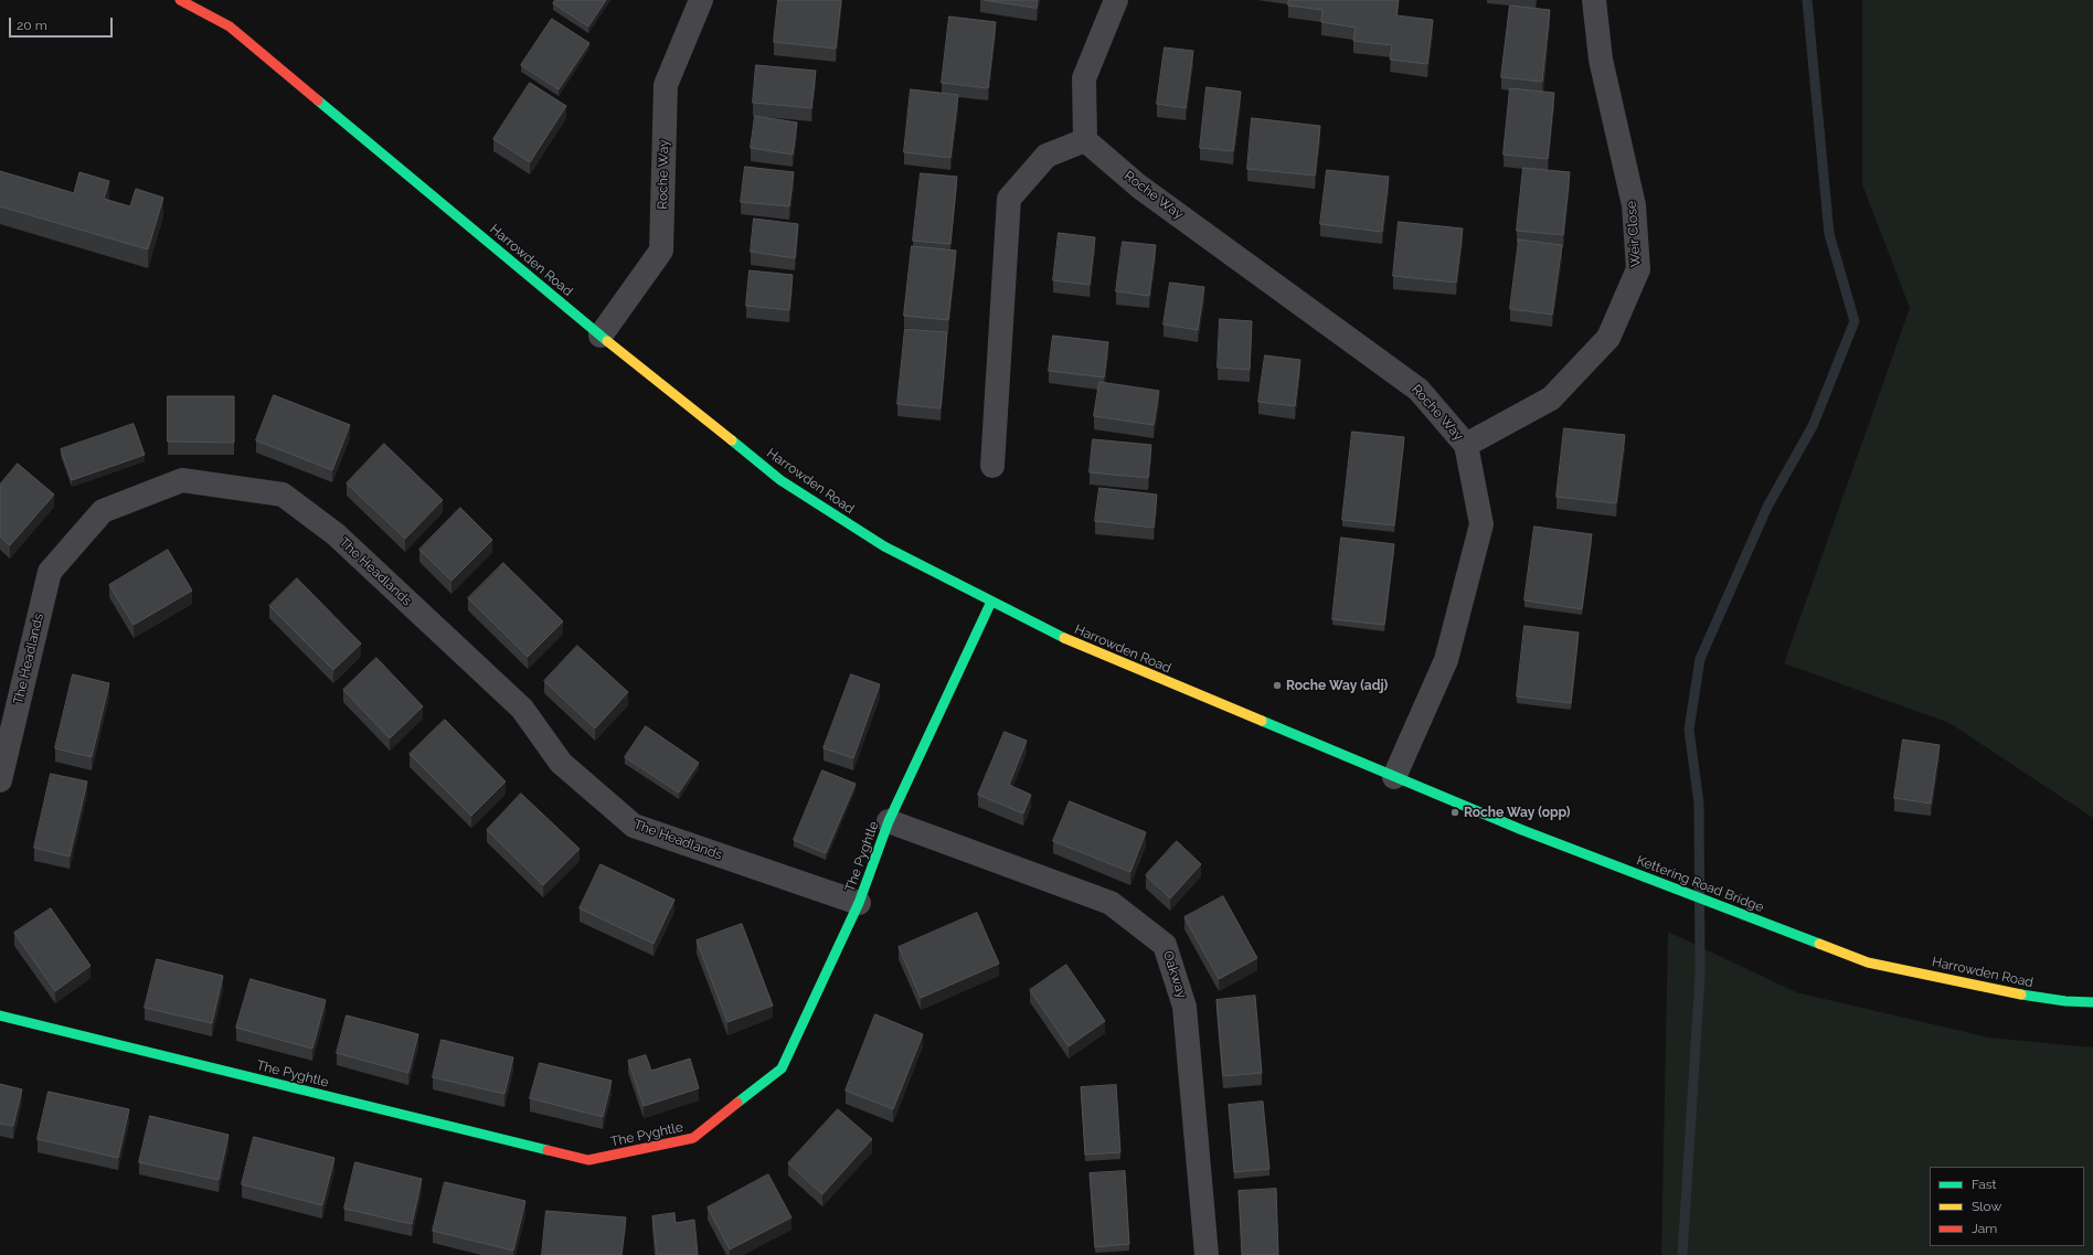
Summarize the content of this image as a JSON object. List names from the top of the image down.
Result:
{
  "streets": {
    "main road": ["Harrowden Road", "The Pyghtle", "Kettering Road Bridge"],
    "street": [
      "Roche Way",
      "Weir Close",
      "The Headlands",
      "Oakway"
    ]
  },
  "crossings": [
    ["Roche Way", "Weir Close"],
    ["Roche Way", "Harrowden Road"],
    ["Harrowden Road", "The Pyghtle"],
    ["Harrowden Road", "Kettering Road Bridge"],
    ["The Headlands", "The Pyghtle"],
    ["The Pyghtle", "Oakway"]
  ],
  "places": ["Roche Way (adj)", "Roche Way (opp)"],
  "legend": ["Fast", "Slow", "Jam"],
  "scale_bar": "20 m"
}
